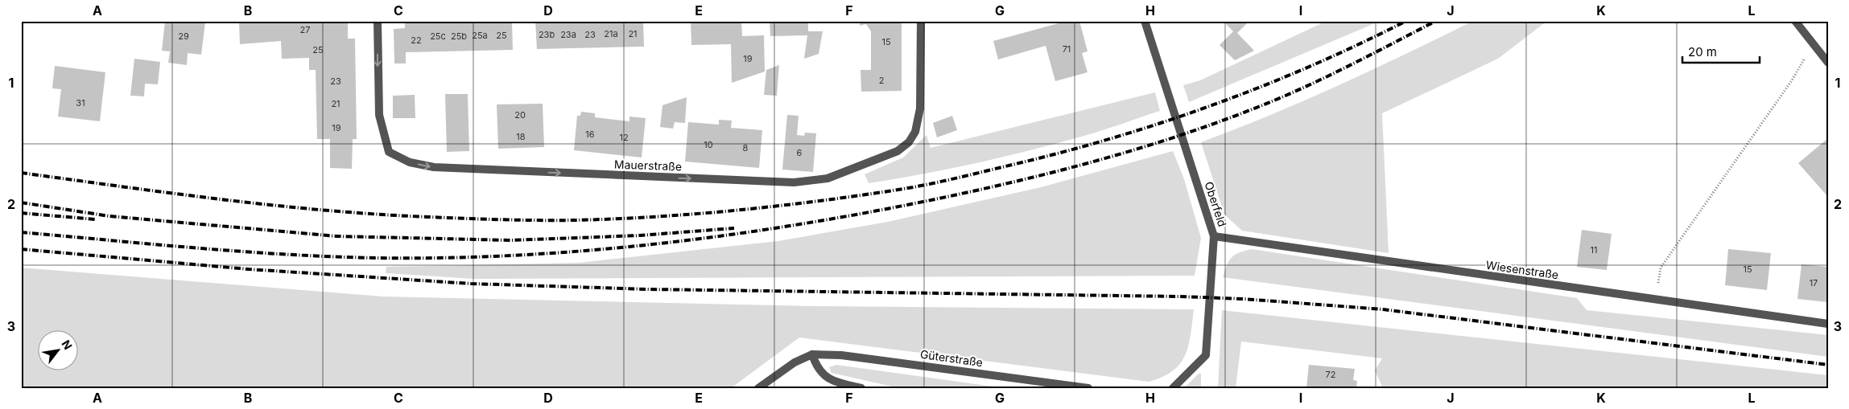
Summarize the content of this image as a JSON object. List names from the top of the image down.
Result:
{
  "streets": {
    "street": [
      "Mauerstraße",
      "Oberfeld",
      "Wiesenstraße",
      "Güterstraße"
    ]
  },
  "crossings": [
    ["Oberfeld", "Wiesenstraße"]
  ],
  "house_numbers": [
    "27",
    "21a",
    "21",
    "23b",
    "23a",
    "23",
    "25a",
    "25",
    "29",
    "25c",
    "25b",
    "22",
    "15",
    "71",
    "25",
    "19",
    "2",
    "23",
    "31",
    "21",
    "20",
    "19",
    "16",
    "18",
    "12",
    "10",
    "8",
    "6",
    "11",
    "15",
    "17",
    "72"
  ],
  "scale_bar": "20 m",
  "north": "top right",
  "grid": {
    "columns": [
      "A",
      "B",
      "C",
      "D",
      "E",
      "F",
      "G",
      "H",
      "I",
      "J",
      "K",
      "L"
    ],
    "rows": ["1", "2", "3"]
  }
}
